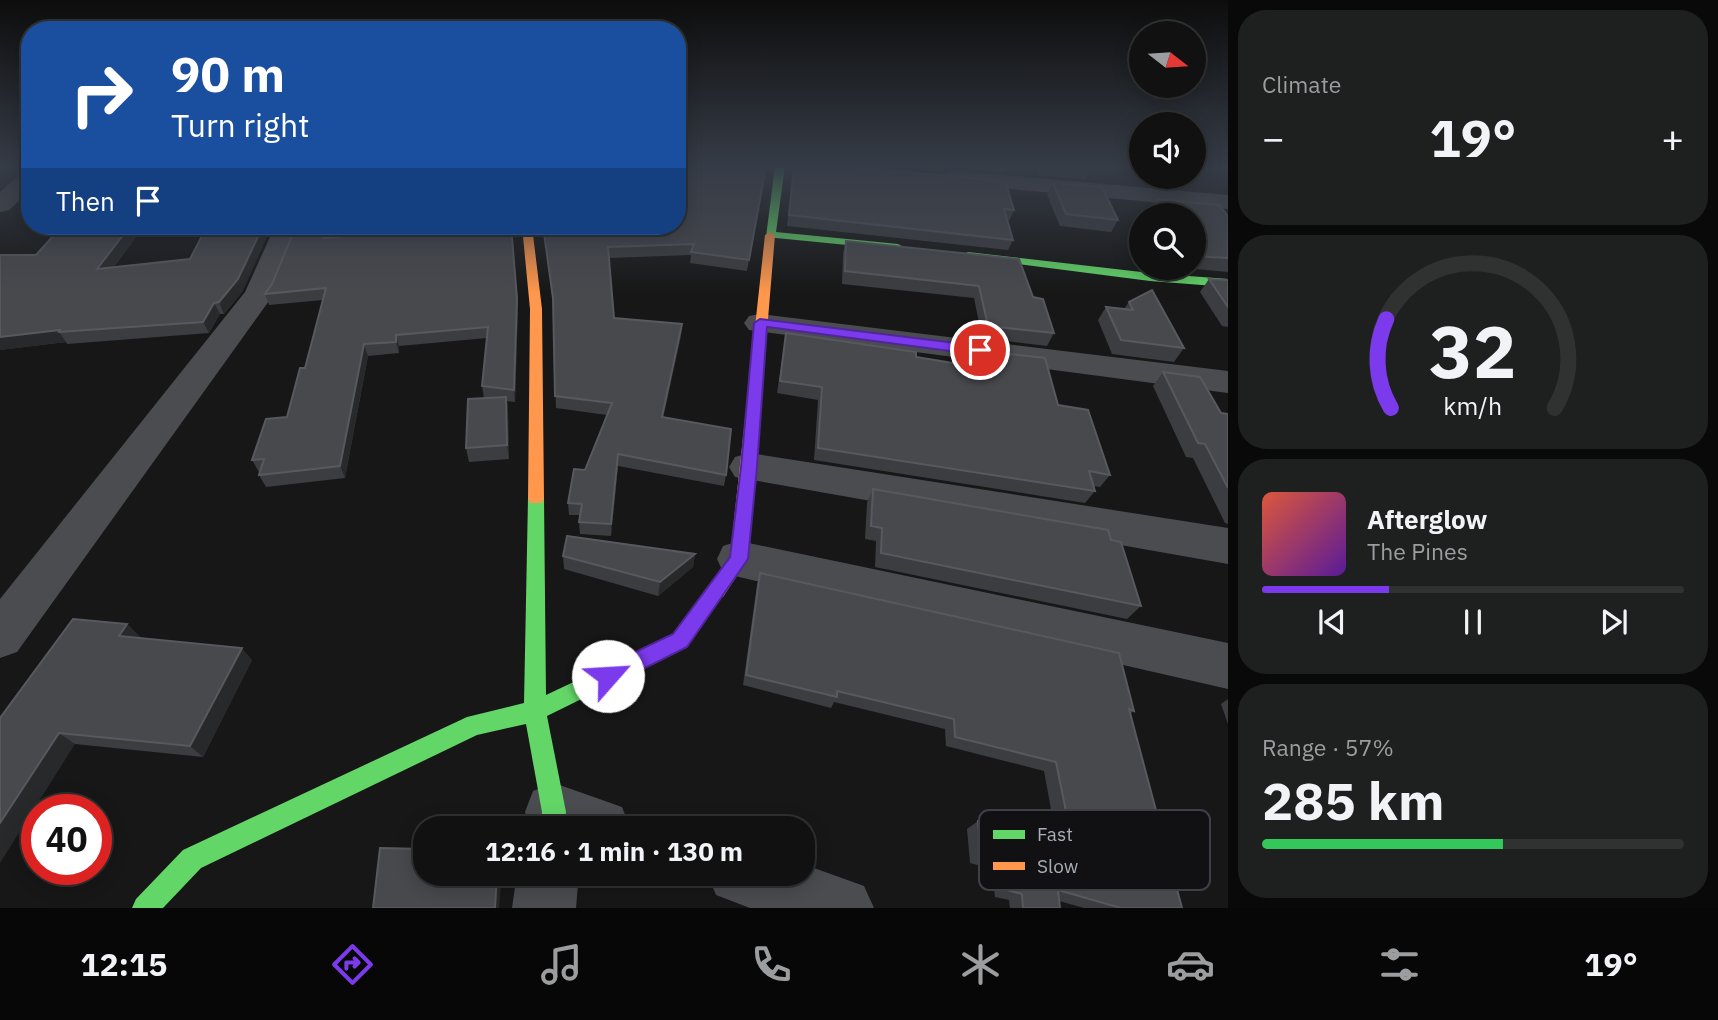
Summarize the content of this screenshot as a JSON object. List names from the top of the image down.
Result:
{
  "legend": ["Fast", "Slow"],
  "north": "right",
  "page": {
    "tile": [
      "Climate",
      ["Range · 57%", "285 km"]
    ],
    "turn": ["90 m", "Turn right"],
    "heat": ["−", "19°", "+"],
    "then": "Then",
    "song": ["Afterglow", "The Pines"],
    "limit": "40",
    "trip": "12:16 · 1 min · 130 m",
    "tabs": ["12:15", "19°"],
    "gauge": ["32", "km/h"]
  }
}
